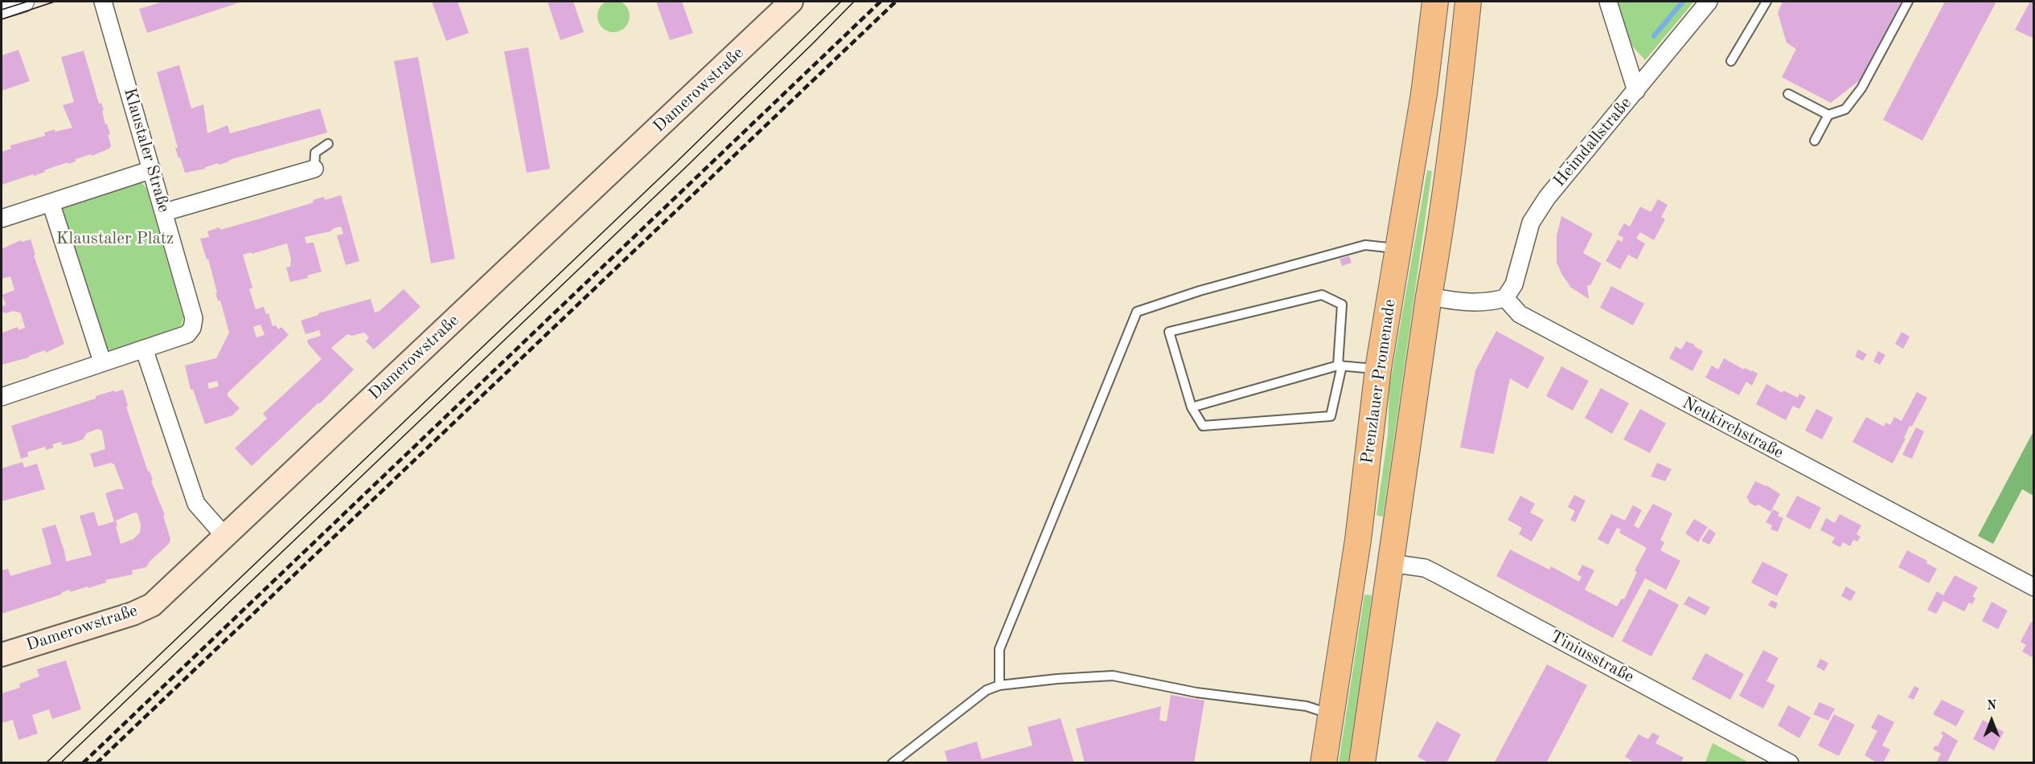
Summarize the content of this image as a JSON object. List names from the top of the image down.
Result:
{
  "streets": {
    "main road": ["Damerowstraße", "Prenzlauer Promenade"],
    "street": [
      "Heimdallstraße",
      "Klaustaler Straße",
      "Neukirchstraße",
      "Tiniusstraße"
    ]
  },
  "crossings": [
    ["Heimdallstraße", "Neukirchstraße"]
  ],
  "parks": ["Klaustaler Platz"],
  "north": "top"
}
